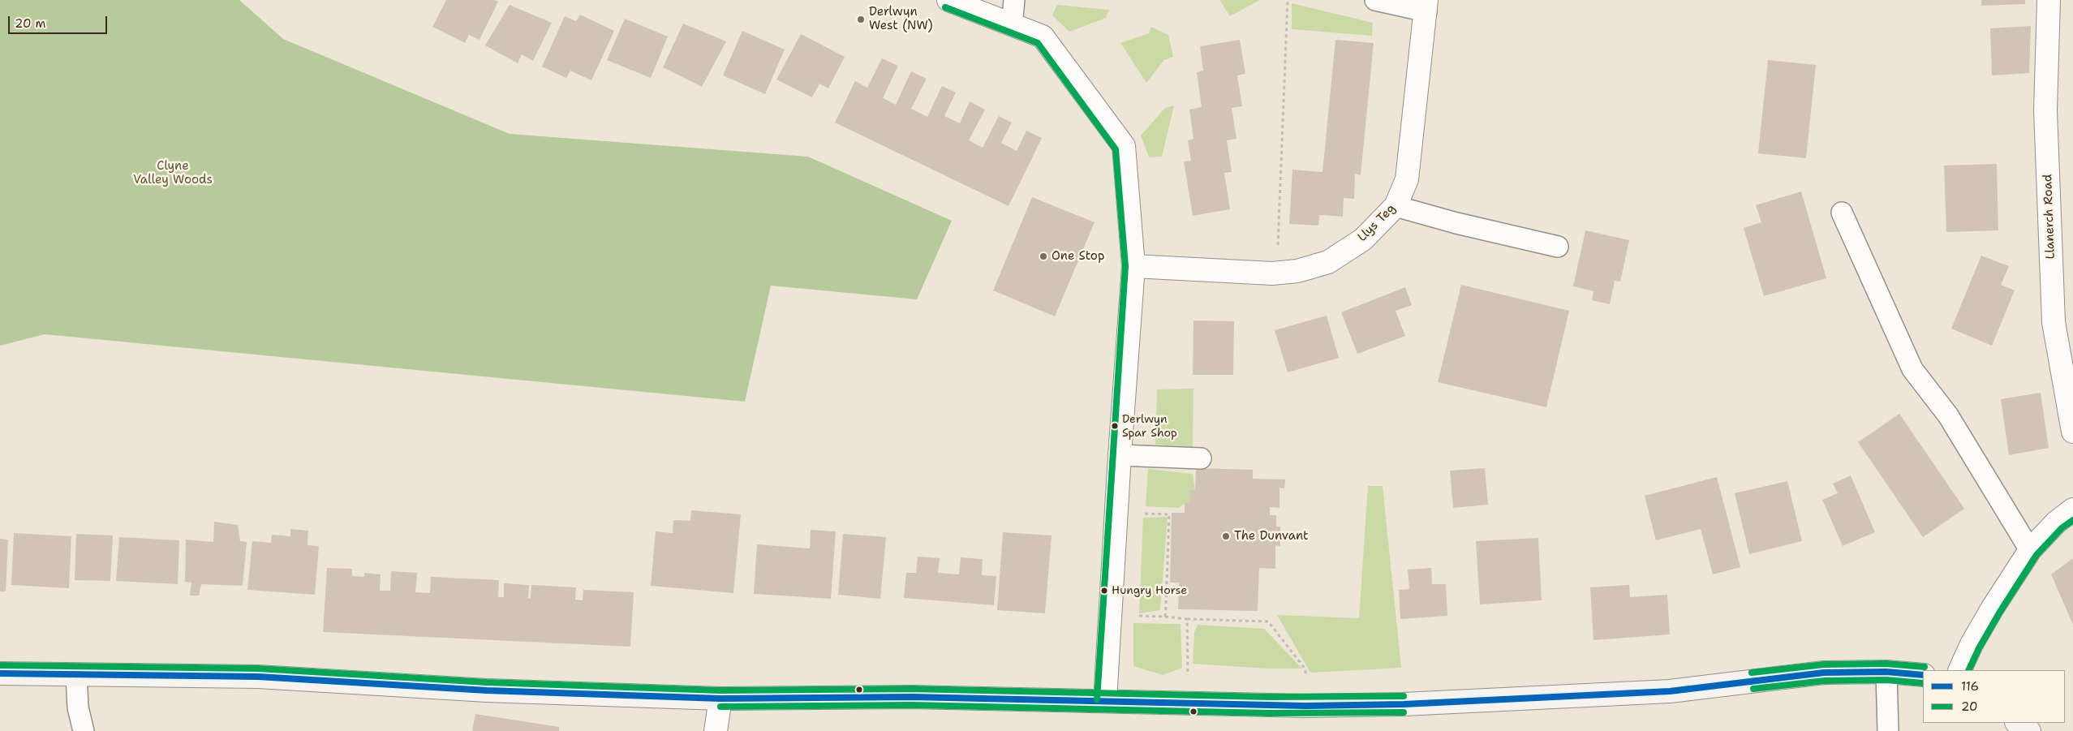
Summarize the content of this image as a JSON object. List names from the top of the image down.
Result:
{
  "streets": {
    "street": ["Llanerch Road", "Llys Teg"]
  },
  "parks": ["Clyne Valley Woods"],
  "places": [
    "Derlwyn West (NW)",
    "One Stop",
    "Derlwyn Spar Shop",
    "The Dunvant",
    "Hungry Horse"
  ],
  "lines": ["transit line 20", "transit line 116"],
  "legend": ["116", "20"],
  "scale_bar": "20 m"
}
